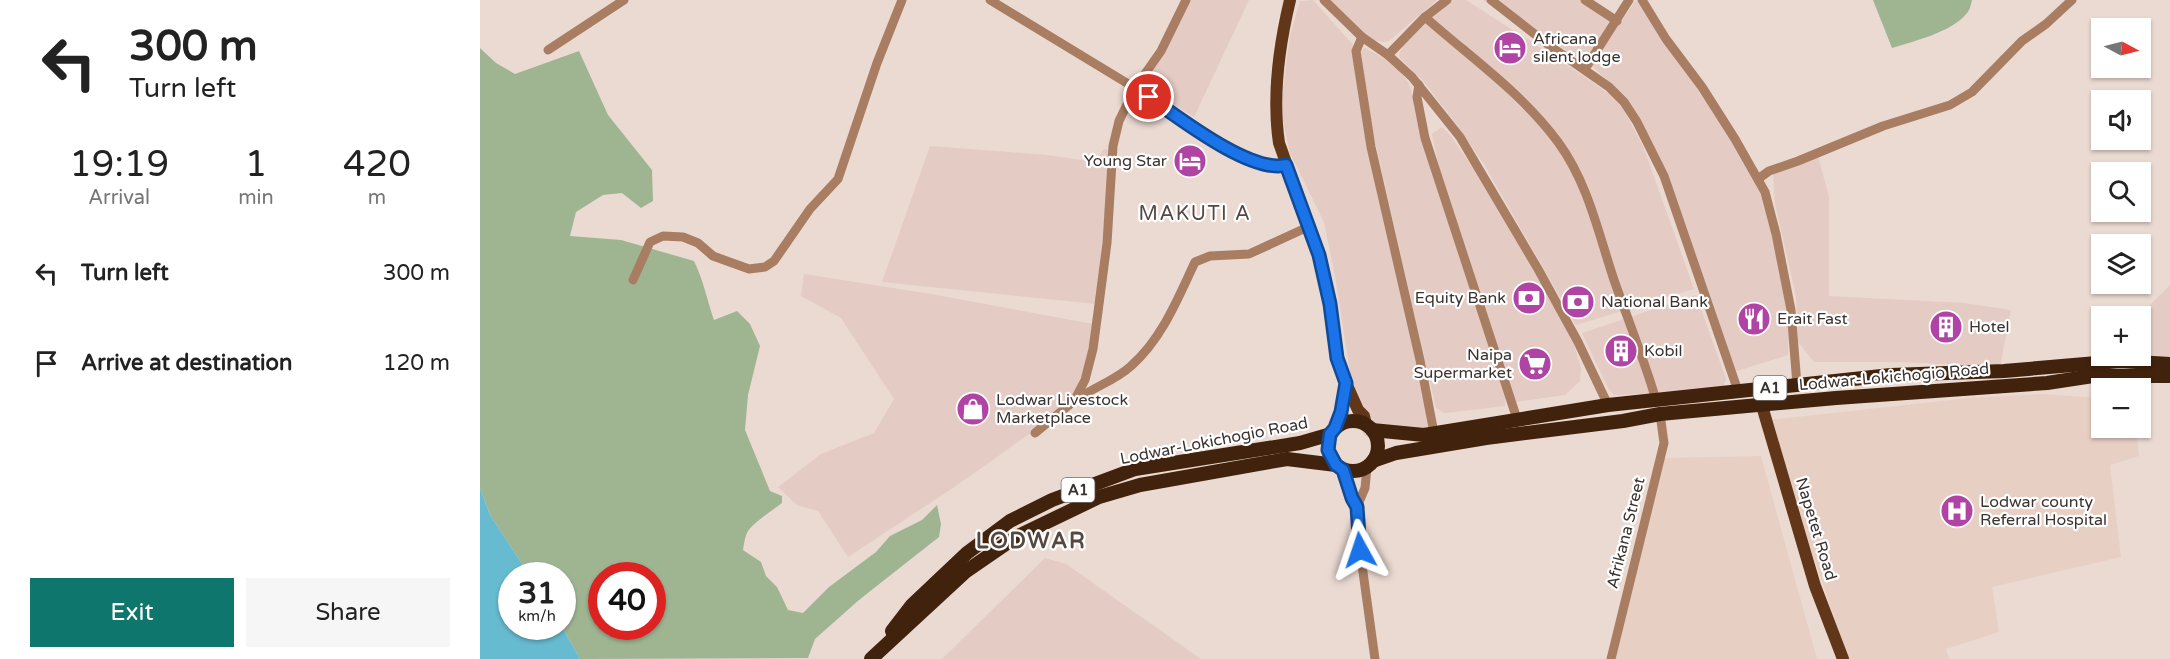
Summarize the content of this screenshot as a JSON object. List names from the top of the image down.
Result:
{
  "streets": {
    "highway": ["Lodwar-Lokichogio Road", "A1"],
    "main road": ["Napetet Road"],
    "street": ["Afrikana Street"]
  },
  "crossings": [
    ["Lodwar-Lokichogio Road", "A1"],
    ["Lodwar-Lokichogio Road", "Napetet Road"],
    ["Lodwar-Lokichogio Road", "Afrikana Street"]
  ],
  "districts": ["MAKUTI A", "LODWAR"],
  "places": {
    "hotel": ["Africana silent lodge", "Young Star"],
    "bank": ["Equity Bank", "National Bank"],
    "restaurant": ["Erait Fast"],
    "building": ["Hotel", "Kobil"],
    "supermarket": ["Naipa Supermarket"],
    "shop": ["Lodwar Livestock Marketplace"],
    "hospital": ["Lodwar county Referral Hospital"]
  },
  "north": "right",
  "page": {
    "turn": ["300 m", "Turn left"],
    "map_buttons": ["+", "−"],
    "eta": [
      "19:19",
      "Arrival",
      "1",
      "min",
      "420",
      "m"
    ],
    "list": [
      {
        "name": "Turn left",
        "value": "300 m"
      },
      {
        "name": "Arrive at destination",
        "value": "120 m"
      }
    ],
    "speed": "31 km/h",
    "limit": "40",
    "buttons": ["Exit", "Share"]
  }
}
